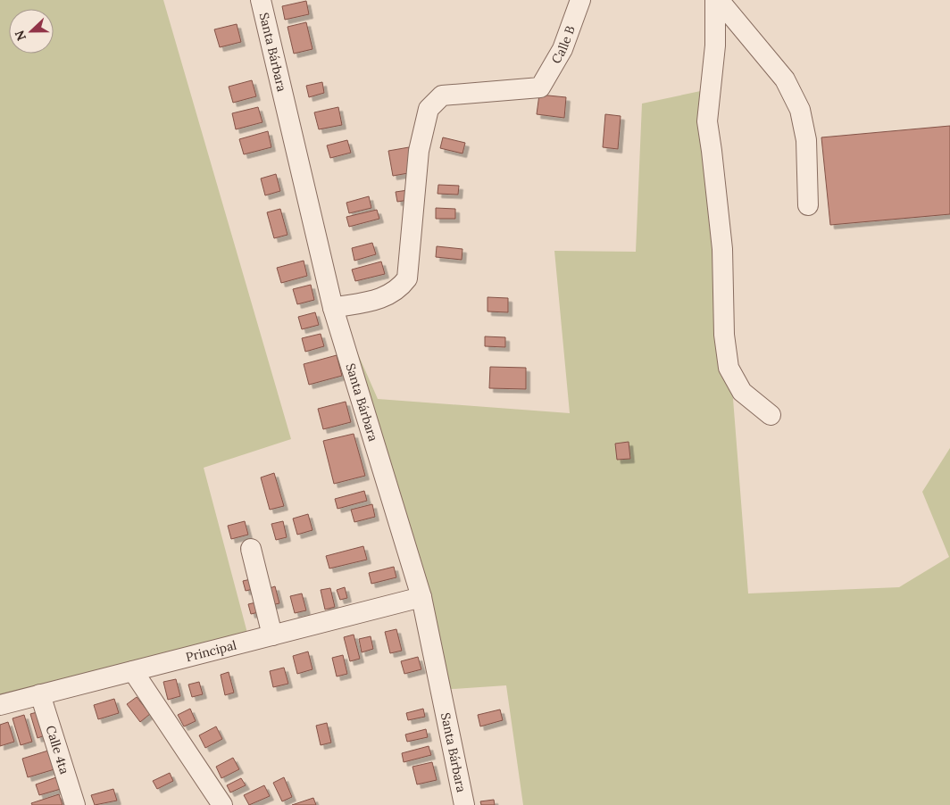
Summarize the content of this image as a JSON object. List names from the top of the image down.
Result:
{
  "streets": {
    "street": [
      "Calle B",
      "Santa Bárbara",
      "Principal",
      "Calle 4ta"
    ]
  },
  "crossings": [
    ["Calle B", "Santa Bárbara"],
    ["Santa Bárbara", "Principal"],
    ["Principal", "Calle 4ta"]
  ],
  "north": "left"
}
